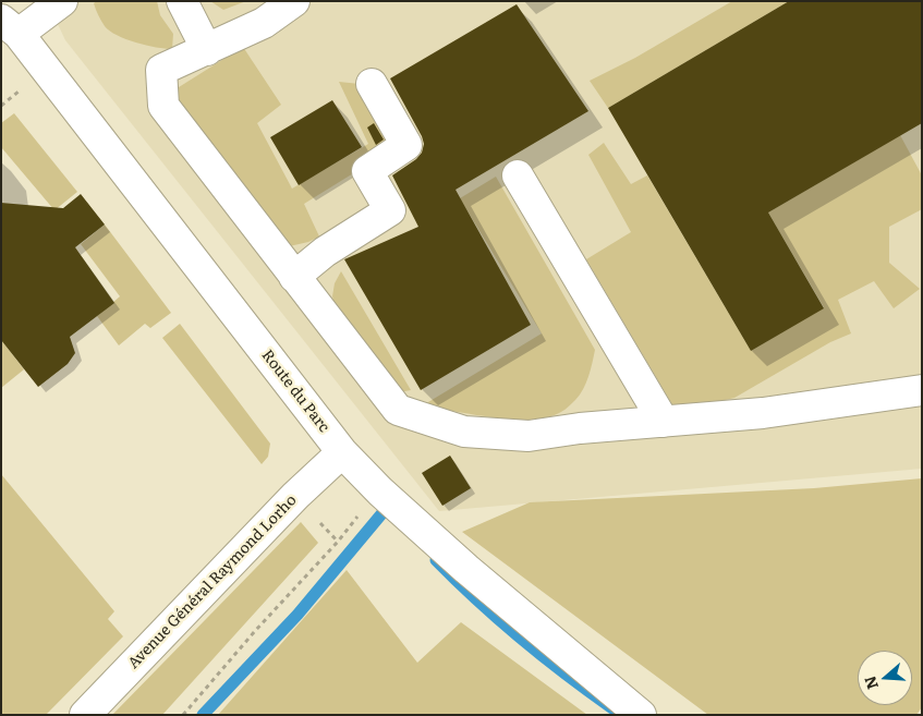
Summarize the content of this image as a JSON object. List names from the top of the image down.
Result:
{
  "streets": {
    "street": ["Route du Parc", "Avenue Général Raymond Lorho"]
  },
  "crossings": [
    ["Route du Parc", "Avenue Général Raymond Lorho"]
  ],
  "north": "left"
}
